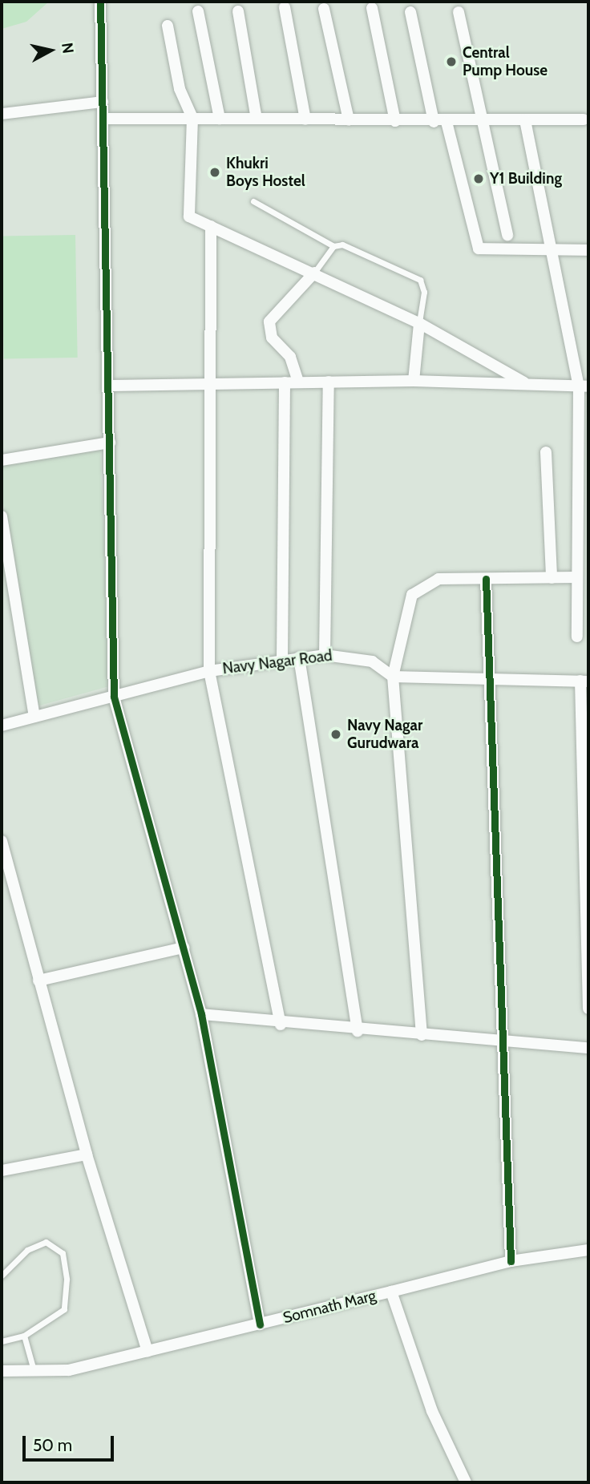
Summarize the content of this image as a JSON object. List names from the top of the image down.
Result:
{
  "streets": {
    "street": ["Navy Nagar Road", "Somnath Marg"]
  },
  "places": [
    "Central Pump House",
    "Khukri Boys Hostel",
    "Y1 Building",
    "Navy Nagar Gurudwara"
  ],
  "scale_bar": "50 m",
  "north": "right"
}
